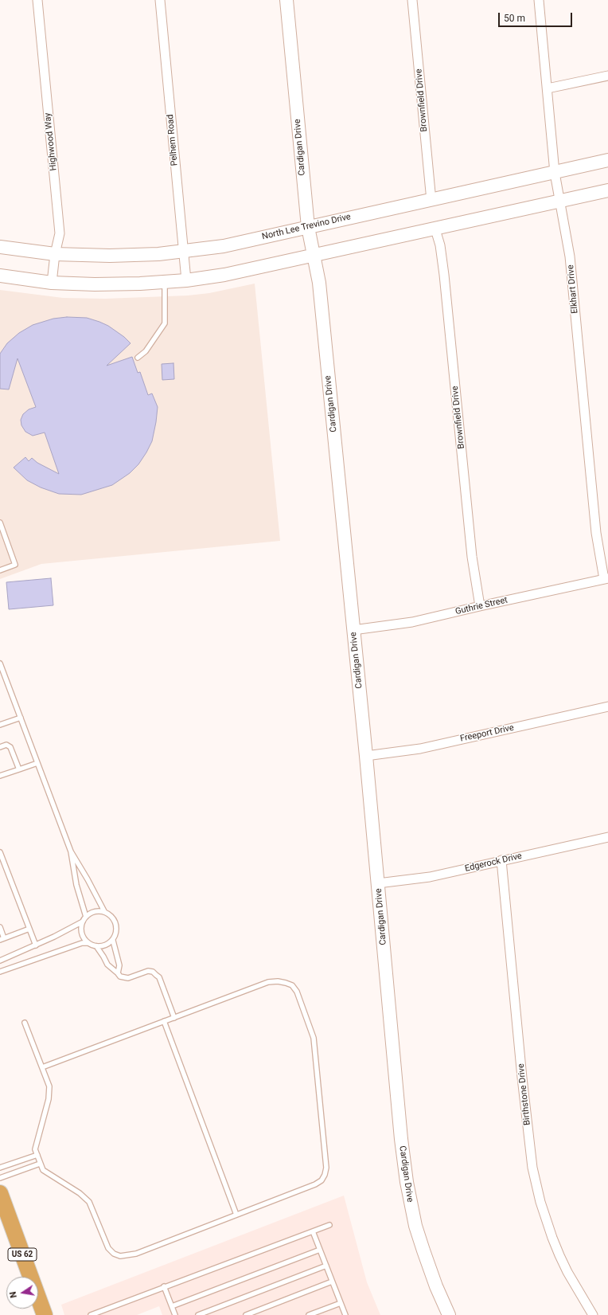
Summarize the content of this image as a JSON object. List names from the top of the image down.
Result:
{
  "streets": {
    "highway": ["US 62"],
    "street": [
      "Brownfield Drive",
      "Pelhem Road",
      "Highwood Way",
      "Cardigan Drive",
      "North Lee Trevino Drive",
      "Elkhart Drive",
      "Guthrie Street",
      "Freeport Drive",
      "Edgerock Drive",
      "Birthstone Drive"
    ]
  },
  "crossings": [
    ["Brownfield Drive", "North Lee Trevino Drive"],
    ["Brownfield Drive", "Guthrie Street"],
    ["Pelhem Road", "North Lee Trevino Drive"],
    ["Highwood Way", "North Lee Trevino Drive"],
    ["Cardigan Drive", "North Lee Trevino Drive"],
    ["Cardigan Drive", "Guthrie Street"],
    ["Cardigan Drive", "Freeport Drive"],
    ["Cardigan Drive", "Edgerock Drive"],
    ["North Lee Trevino Drive", "Elkhart Drive"],
    ["Elkhart Drive", "Guthrie Street"],
    ["Edgerock Drive", "Birthstone Drive"]
  ],
  "scale_bar": "50 m",
  "north": "left"
}
